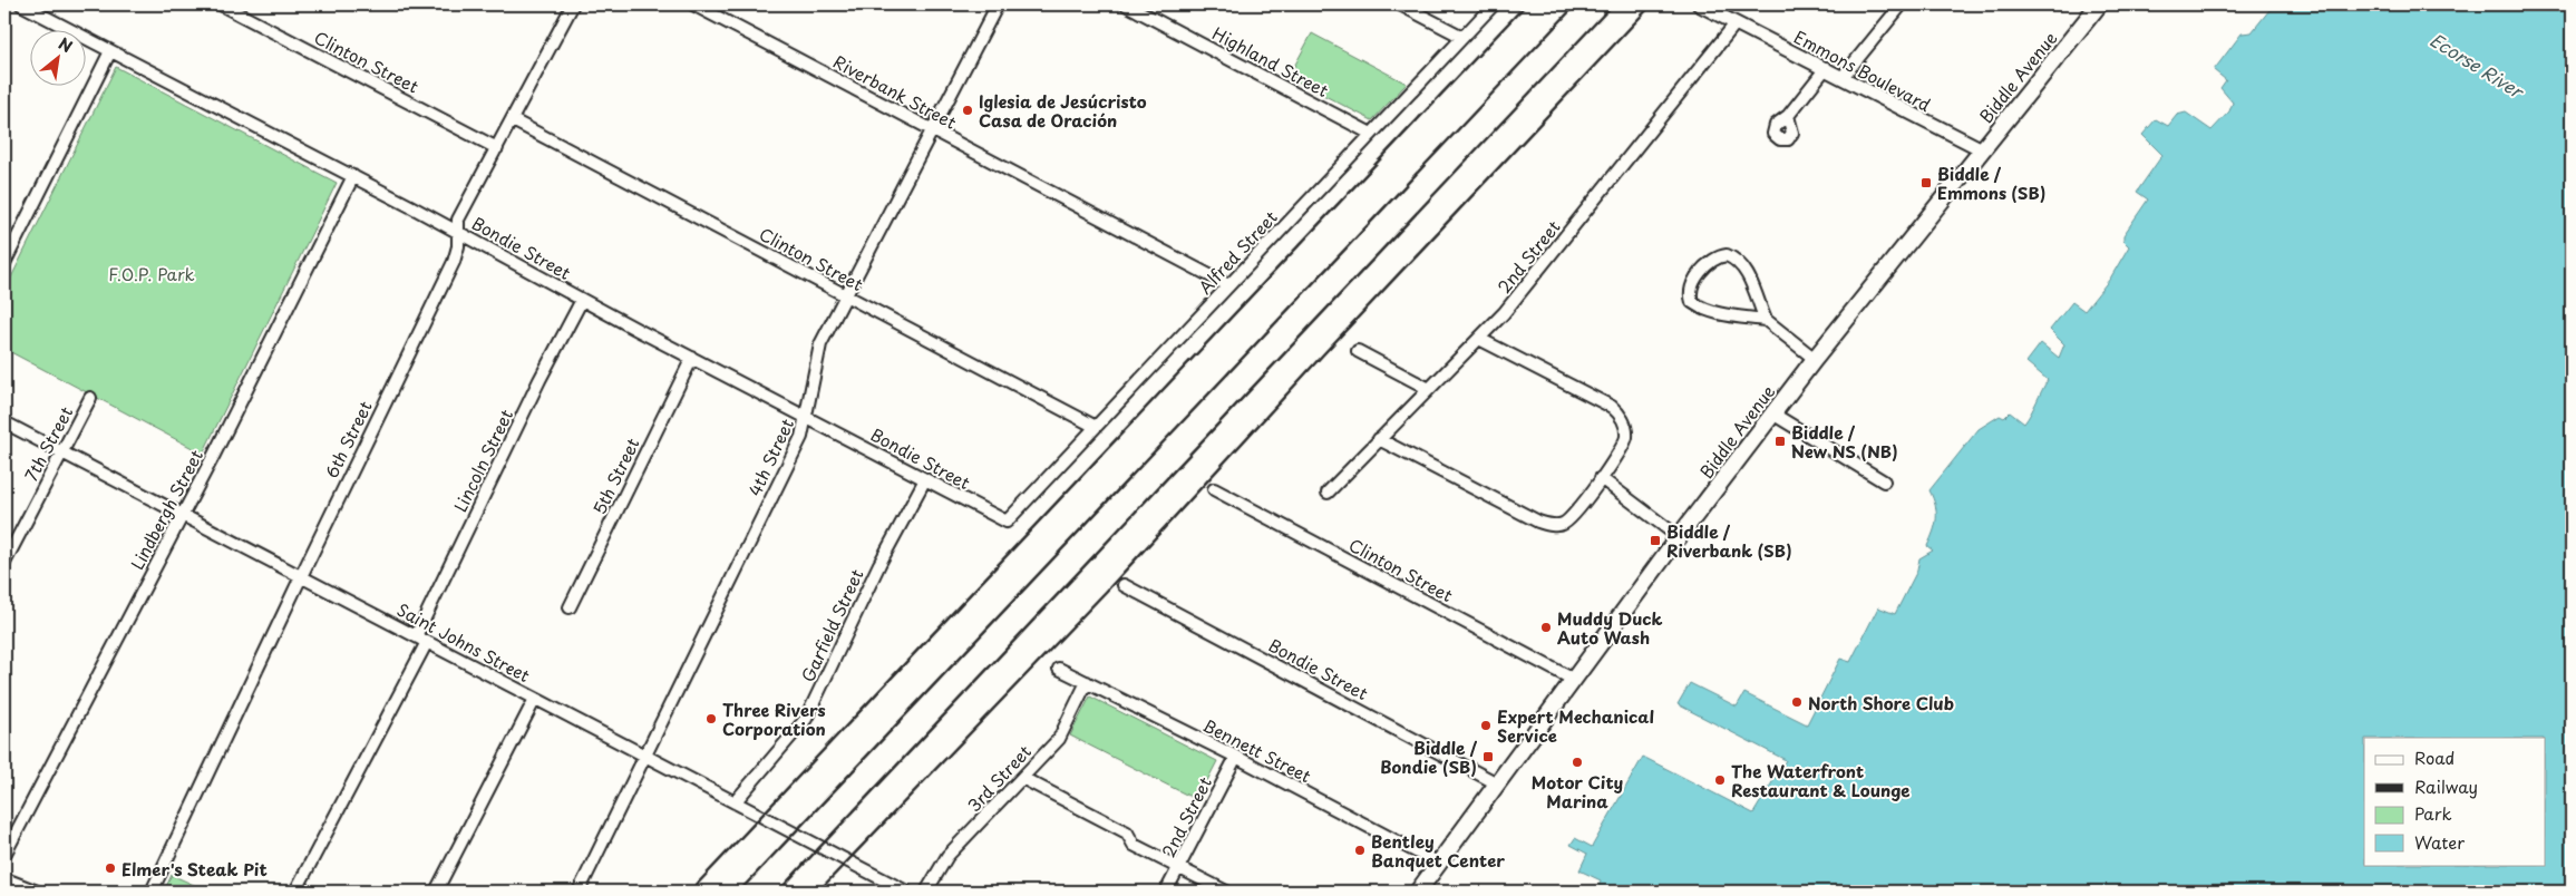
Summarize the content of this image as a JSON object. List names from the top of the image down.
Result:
{
  "streets": {
    "main road": ["Biddle Avenue"],
    "street": [
      "Clinton Street",
      "Highland Street",
      "Emmons Boulevard",
      "Riverbank Street",
      "Bondie Street",
      "Alfred Street",
      "2nd Street",
      "6th Street",
      "7th Street",
      "4th Street",
      "Lincoln Street",
      "5th Street",
      "Lindbergh Street",
      "Garfield Street",
      "Saint Johns Street",
      "Bennett Street",
      "3rd Street"
    ]
  },
  "crossings": [
    ["Clinton Street", "Biddle Avenue"],
    ["Clinton Street", "Alfred Street"],
    ["Clinton Street", "6th Street"],
    ["Clinton Street", "4th Street"],
    ["Highland Street", "Alfred Street"],
    ["Emmons Boulevard", "Biddle Avenue"],
    ["Emmons Boulevard", "2nd Street"],
    ["Biddle Avenue", "Bondie Street"],
    ["Biddle Avenue", "Bennett Street"],
    ["Riverbank Street", "Alfred Street"],
    ["Riverbank Street", "4th Street"],
    ["Bondie Street", "Alfred Street"],
    ["Bondie Street", "6th Street"],
    ["Bondie Street", "4th Street"],
    ["Bondie Street", "Lincoln Street"],
    ["Bondie Street", "5th Street"],
    ["Bondie Street", "Lindbergh Street"],
    ["Bondie Street", "Garfield Street"],
    ["2nd Street", "Bennett Street"],
    ["6th Street", "Saint Johns Street"],
    ["7th Street", "Saint Johns Street"],
    ["4th Street", "Saint Johns Street"],
    ["Lincoln Street", "Saint Johns Street"],
    ["Lindbergh Street", "Saint Johns Street"],
    ["Garfield Street", "Saint Johns Street"],
    ["Bennett Street", "3rd Street"]
  ],
  "water": ["Ecorse River"],
  "parks": ["F.O.P. Park"],
  "places": {
    "other": [
      "Iglesia de Jesúcristo Casa de Oración",
      "Muddy Duck Auto Wash",
      "North Shore Club",
      "Three Rivers Corporation",
      "Expert Mechanical Service",
      "Motor City Marina",
      "The Waterfront Restaurant & Lounge",
      "Bentley Banquet Center",
      "Elmer's Steak Pit"
    ],
    "transit": [
      "Biddle / Emmons (SB)",
      "Biddle / New NS (NB)",
      "Biddle / Riverbank (SB)",
      "Biddle / Bondie (SB)"
    ]
  },
  "legend": [
    "Road",
    "Railway",
    "Park",
    "Water"
  ],
  "north": "top right"
}
